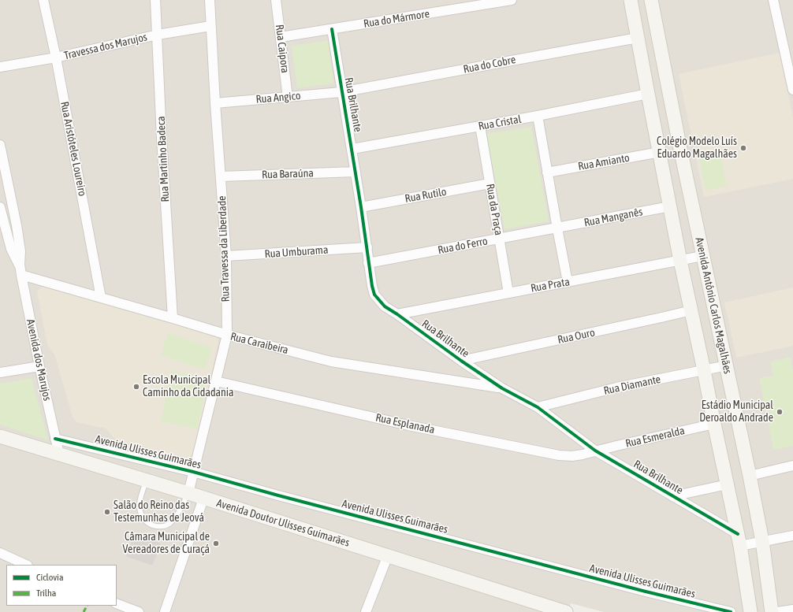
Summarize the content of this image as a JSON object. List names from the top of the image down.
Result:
{
  "streets": {
    "street": [
      "Rua do Mármore",
      "Travessa dos Marujos",
      "Rua Caipora",
      "Rua do Cobre",
      "Rua Angico",
      "Rua Brilhante",
      "Rua Cristal",
      "Rua Aristóteles Loureiro",
      "Rua Martinho Badeca",
      "Rua Amianto",
      "Rua Baraúna",
      "Rua Rutilo",
      "Rua da Praça",
      "Rua Manganês",
      "Rua do Ferro",
      "Rua Travessa da Liberdade",
      "Rua Umburama",
      "Rua Prata",
      "Avenida Antônio Carlos Magalhães",
      "Rua Ouro",
      "Rua Caraibeira",
      "Avenida dos Marujos",
      "Rua Diamante",
      "Rua Esplanada",
      "Rua Esmeralda",
      "Avenida Ulisses Guimarães",
      "Avenida Doutor Ulisses Guimarães"
    ]
  },
  "crossings": [
    ["Rua do Mármore", "Rua Caipora"],
    ["Rua do Mármore", "Rua Brilhante"],
    ["Travessa dos Marujos", "Rua Aristóteles Loureiro"],
    ["Travessa dos Marujos", "Rua Martinho Badeca"],
    ["Travessa dos Marujos", "Rua Travessa da Liberdade"],
    ["Rua Caipora", "Rua Angico"],
    ["Rua do Cobre", "Rua Angico"],
    ["Rua do Cobre", "Rua Brilhante"],
    ["Rua do Cobre", "Avenida Antônio Carlos Magalhães"],
    ["Rua Angico", "Rua Brilhante"],
    ["Rua Angico", "Rua Travessa da Liberdade"],
    ["Rua Brilhante", "Rua Cristal"],
    ["Rua Brilhante", "Rua Baraúna"],
    ["Rua Brilhante", "Rua Rutilo"],
    ["Rua Brilhante", "Rua do Ferro"],
    ["Rua Brilhante", "Rua Umburama"],
    ["Rua Brilhante", "Rua Prata"],
    ["Rua Brilhante", "Avenida Antônio Carlos Magalhães"],
    ["Rua Brilhante", "Rua Ouro"],
    ["Rua Brilhante", "Rua Caraibeira"],
    ["Rua Brilhante", "Rua Diamante"],
    ["Rua Brilhante", "Rua Esplanada"],
    ["Rua Brilhante", "Rua Esmeralda"],
    ["Rua Cristal", "Rua da Praça"],
    ["Rua Cristal", "Avenida Antônio Carlos Magalhães"],
    ["Rua Aristóteles Loureiro", "Rua Caraibeira"],
    ["Rua Martinho Badeca", "Rua Caraibeira"],
    ["Rua Amianto", "Avenida Antônio Carlos Magalhães"],
    ["Rua Baraúna", "Rua Travessa da Liberdade"],
    ["Rua Rutilo", "Rua da Praça"],
    ["Rua da Praça", "Rua do Ferro"],
    ["Rua da Praça", "Rua Prata"],
    ["Rua Manganês", "Rua do Ferro"],
    ["Rua Manganês", "Avenida Antônio Carlos Magalhães"],
    ["Rua Travessa da Liberdade", "Rua Umburama"],
    ["Rua Travessa da Liberdade", "Rua Caraibeira"],
    ["Rua Travessa da Liberdade", "Rua Esplanada"],
    ["Rua Travessa da Liberdade", "Avenida Ulisses Guimarães"],
    ["Rua Travessa da Liberdade", "Avenida Doutor Ulisses Guimarães"],
    ["Rua Prata", "Avenida Antônio Carlos Magalhães"],
    ["Avenida Antônio Carlos Magalhães", "Rua Ouro"],
    ["Avenida Antônio Carlos Magalhães", "Rua Diamante"],
    ["Avenida Antônio Carlos Magalhães", "Rua Esmeralda"],
    ["Rua Caraibeira", "Avenida dos Marujos"],
    ["Avenida dos Marujos", "Avenida Ulisses Guimarães"],
    ["Avenida dos Marujos", "Avenida Doutor Ulisses Guimarães"],
    ["Rua Esplanada", "Rua Esmeralda"]
  ],
  "places": [
    "Colégio Modelo Luís Eduardo Magalhães",
    "Escola Municipal Caminho da Cidadania",
    "Estádio Municipal Deroaldo Andrade",
    "Salão do Reino das Testemunhas de Jeová",
    "Câmara Municipal de Vereadores de Curaçá"
  ],
  "legend": ["Ciclovia", "Trilha"]
}
